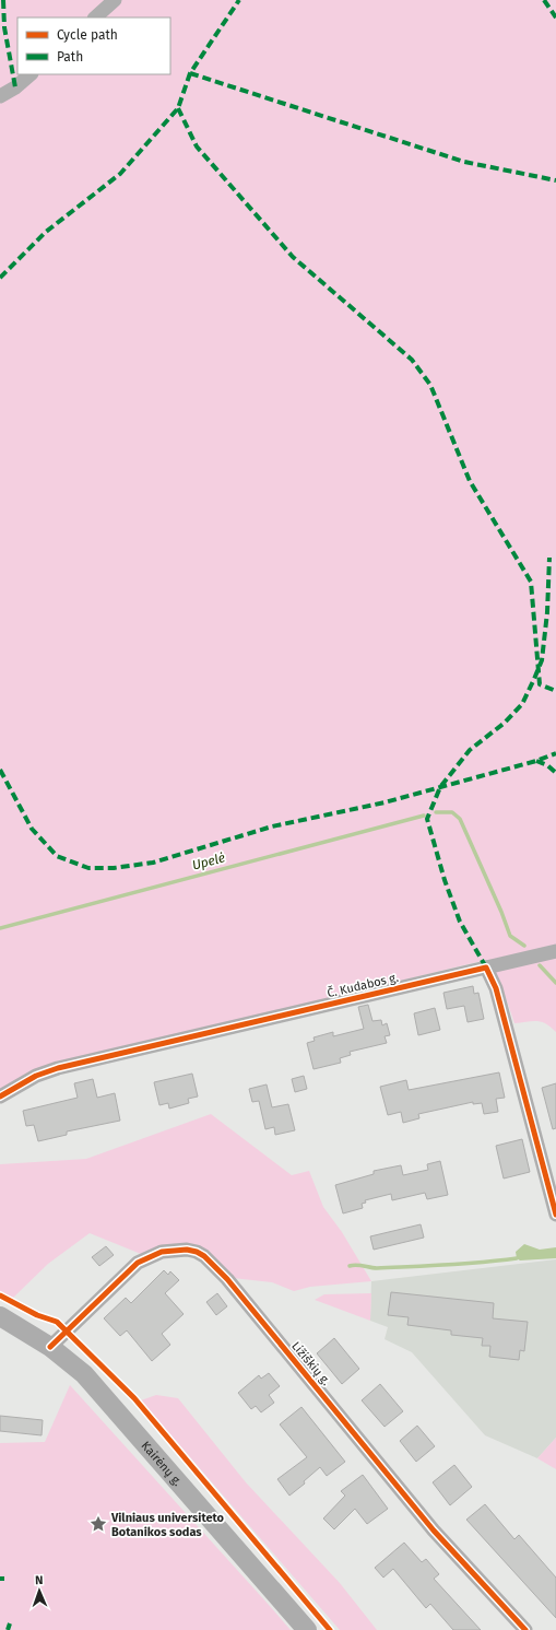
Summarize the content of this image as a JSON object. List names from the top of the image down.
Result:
{
  "streets": {
    "main road": ["Kairėnų g."],
    "street": ["Č. Kudabos g.", "Ližiškių g."]
  },
  "crossings": [
    ["Ližiškių g.", "Kairėnų g."]
  ],
  "water": ["Upelė"],
  "places": {
    "place": ["Vilniaus universiteto Botanikos sodas"]
  },
  "legend": ["Cycle path", "Path"],
  "north": "top"
}
